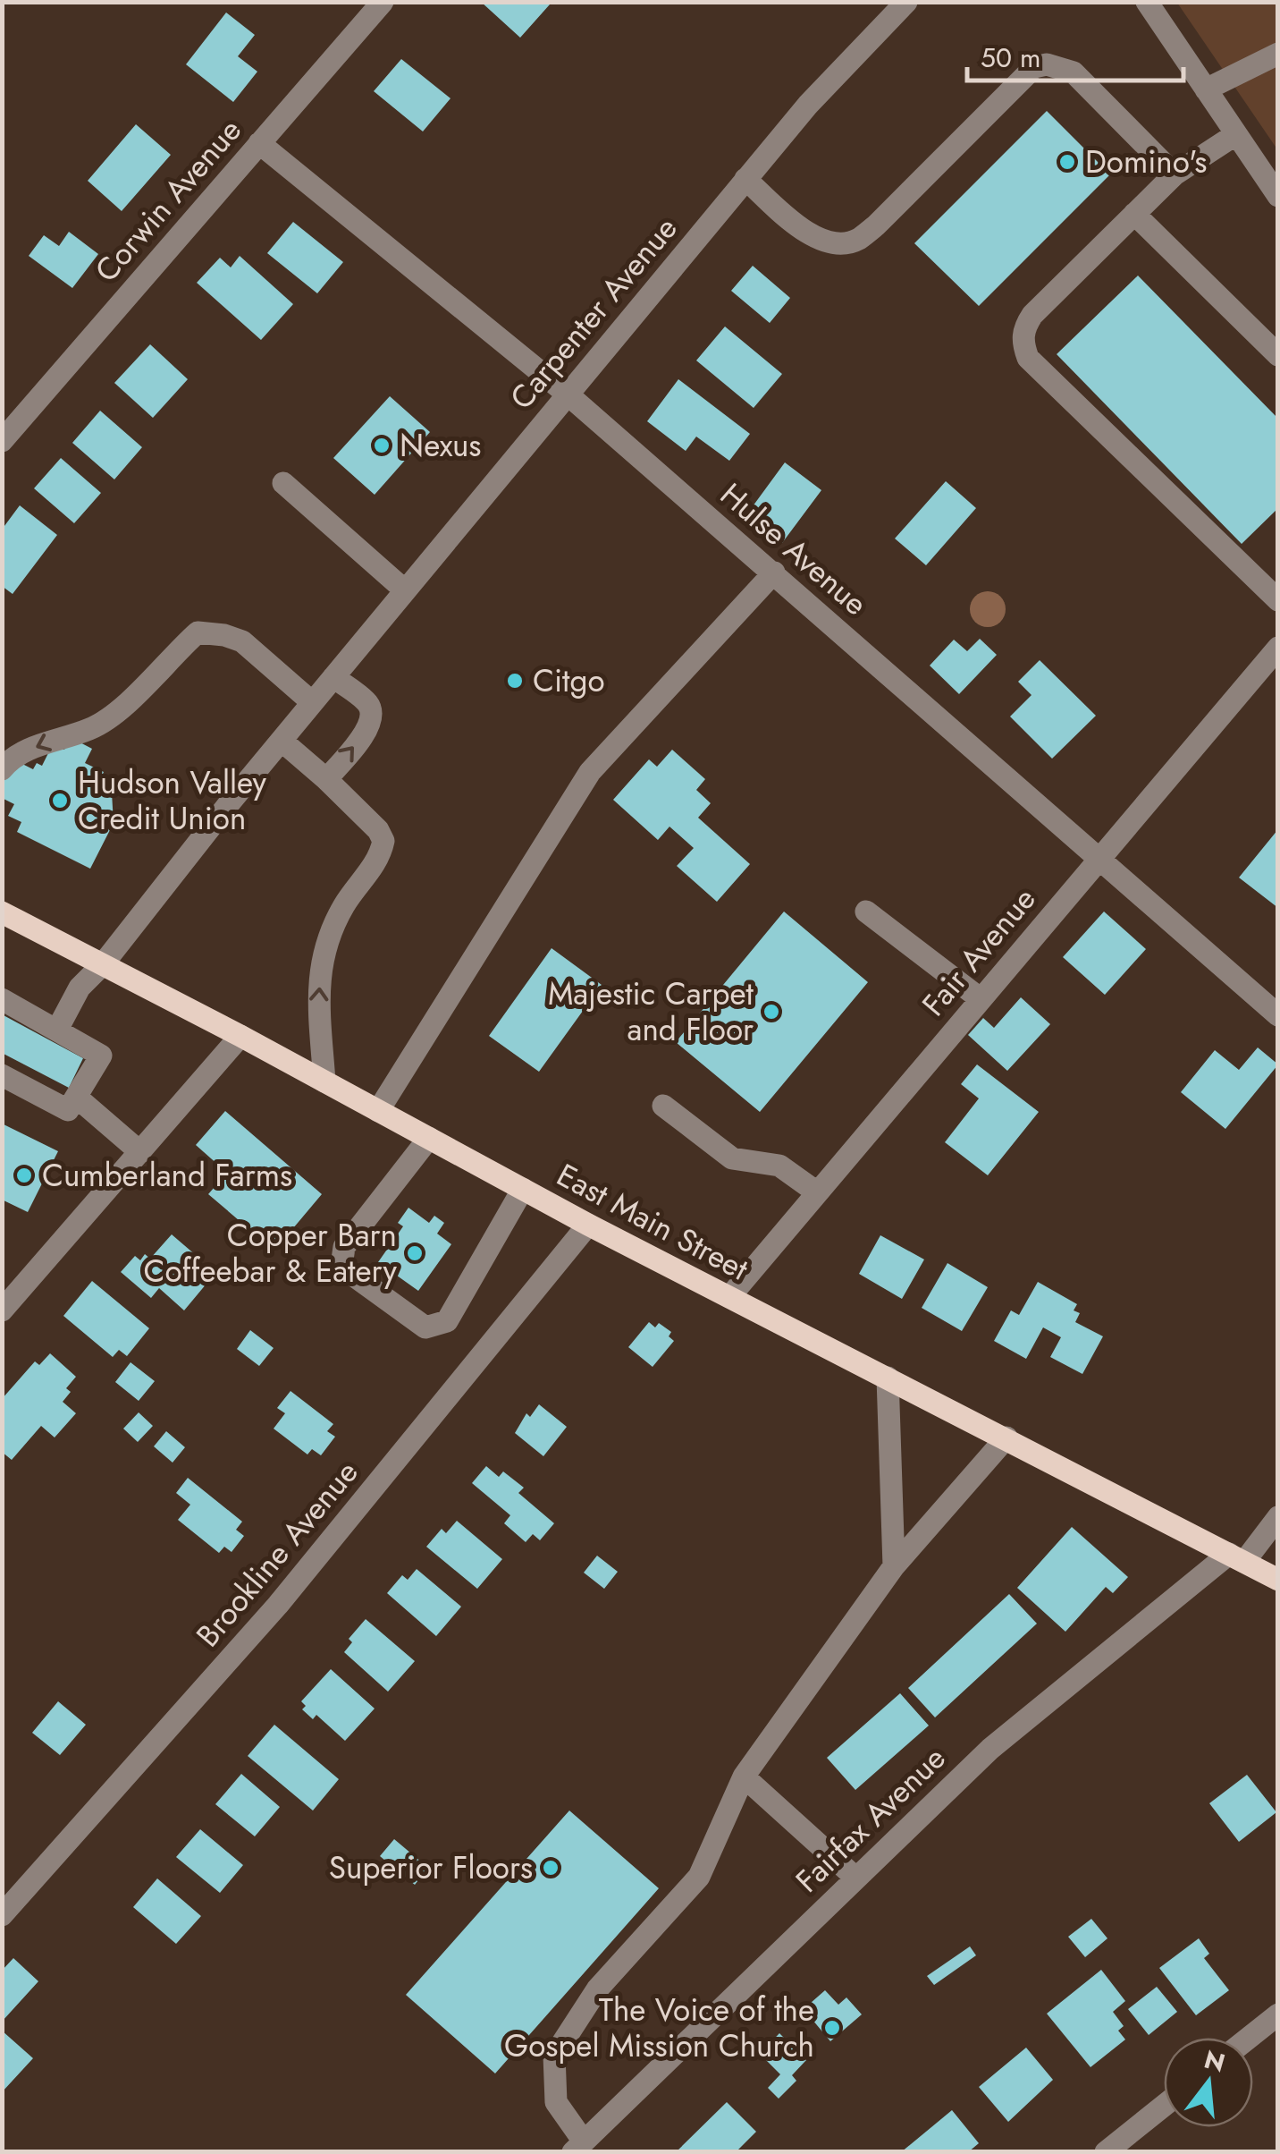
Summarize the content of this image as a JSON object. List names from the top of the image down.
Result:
{
  "streets": {
    "main road": ["East Main Street"],
    "street": [
      "Corwin Avenue",
      "Carpenter Avenue",
      "Hulse Avenue",
      "Fair Avenue",
      "Brookline Avenue",
      "Fairfax Avenue"
    ]
  },
  "crossings": [
    ["Corwin Avenue", "Hulse Avenue"],
    ["Carpenter Avenue", "Hulse Avenue"],
    ["Carpenter Avenue", "East Main Street"],
    ["Hulse Avenue", "Fair Avenue"],
    ["Fair Avenue", "East Main Street"],
    ["East Main Street", "Brookline Avenue"],
    ["East Main Street", "Fairfax Avenue"]
  ],
  "places": [
    "Domino's",
    "Nexus",
    "Citgo",
    "Hudson Valley Credit Union",
    "Majestic Carpet and Floor",
    "Cumberland Farms",
    "Copper Barn Coffeebar & Eatery",
    "Superior Floors",
    "The Voice of the Gospel Mission Church"
  ],
  "scale_bar": "50 m",
  "north": "top"
}
